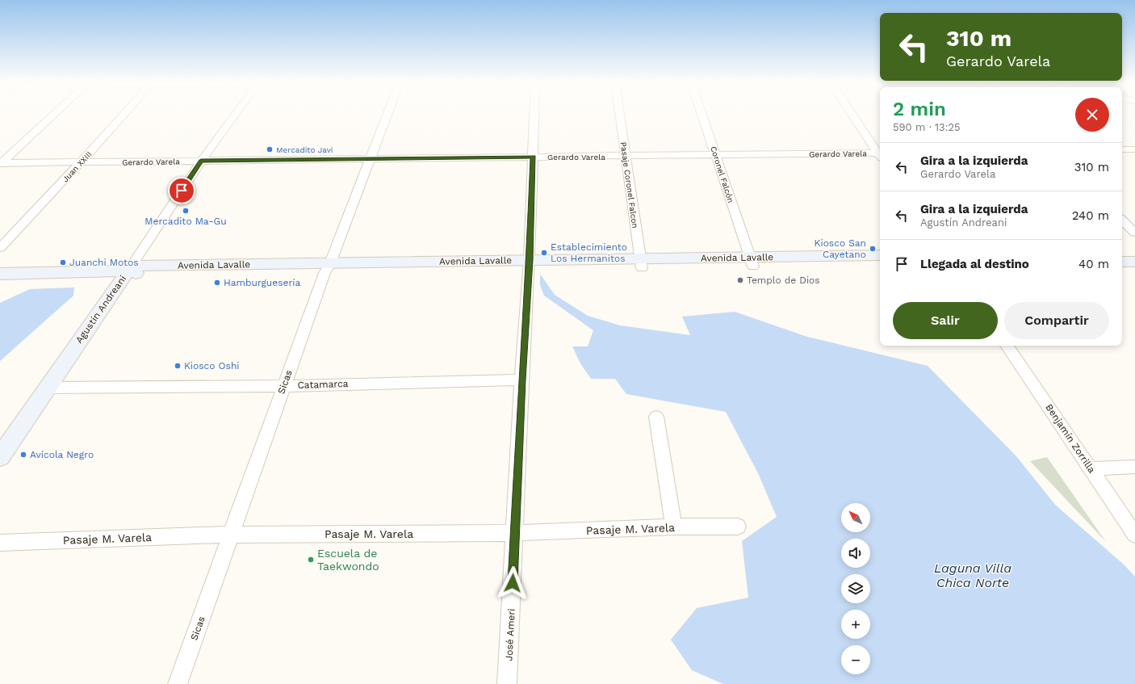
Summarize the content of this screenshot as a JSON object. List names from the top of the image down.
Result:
{
  "streets": {
    "main road": ["Avenida Lavalle", "Agustín Andreani"],
    "street": [
      "Gerardo Varela",
      "Juan XXIII",
      "Coronel Falcón",
      "Pasaje Coronel Falcon",
      "Sicas",
      "Catamarca",
      "Benjamín Zorrilla",
      "Pasaje M. Varela",
      "José Ameri"
    ]
  },
  "crossings": [
    ["Gerardo Varela", "Juan XXIII"],
    ["Gerardo Varela", "Coronel Falcón"],
    ["Gerardo Varela", "Pasaje Coronel Falcon"],
    ["Gerardo Varela", "Agustín Andreani"],
    ["Gerardo Varela", "Sicas"],
    ["Gerardo Varela", "José Ameri"],
    ["Coronel Falcón", "Avenida Lavalle"],
    ["Pasaje Coronel Falcon", "Avenida Lavalle"],
    ["Avenida Lavalle", "Agustín Andreani"],
    ["Avenida Lavalle", "Sicas"],
    ["Avenida Lavalle", "José Ameri"],
    ["Agustín Andreani", "Catamarca"],
    ["Sicas", "Catamarca"],
    ["Sicas", "Pasaje M. Varela"],
    ["Catamarca", "José Ameri"],
    ["Pasaje M. Varela", "José Ameri"]
  ],
  "water": ["Laguna Villa Chica Norte"],
  "places": [
    "Mercadito Javi",
    "Mercadito Ma-Gu",
    "Kiosco San Cayetano",
    "Establecimiento Los Hermanitos",
    "Juanchi Motos",
    "Templo de Dios",
    "Hamburguesería",
    "Kiosco Oshi",
    "Avícola Negro",
    "Escuela de Taekwondo"
  ],
  "north": "top left",
  "page": {
    "turn": ["310 m", "Gerardo Varela"],
    "heading": ["2 min", "590 m · 13:25"],
    "list": [
      {
        "name": "Gira a la izquierda",
        "note": "Gerardo Varela",
        "value": "310 m"
      },
      {
        "name": "Gira a la izquierda",
        "note": "Agustín Andreani",
        "value": "240 m"
      },
      {
        "name": "Llegada al destino",
        "value": "40 m"
      }
    ],
    "buttons": ["Salir", "Compartir"],
    "map_buttons": ["+", "−"]
  }
}
